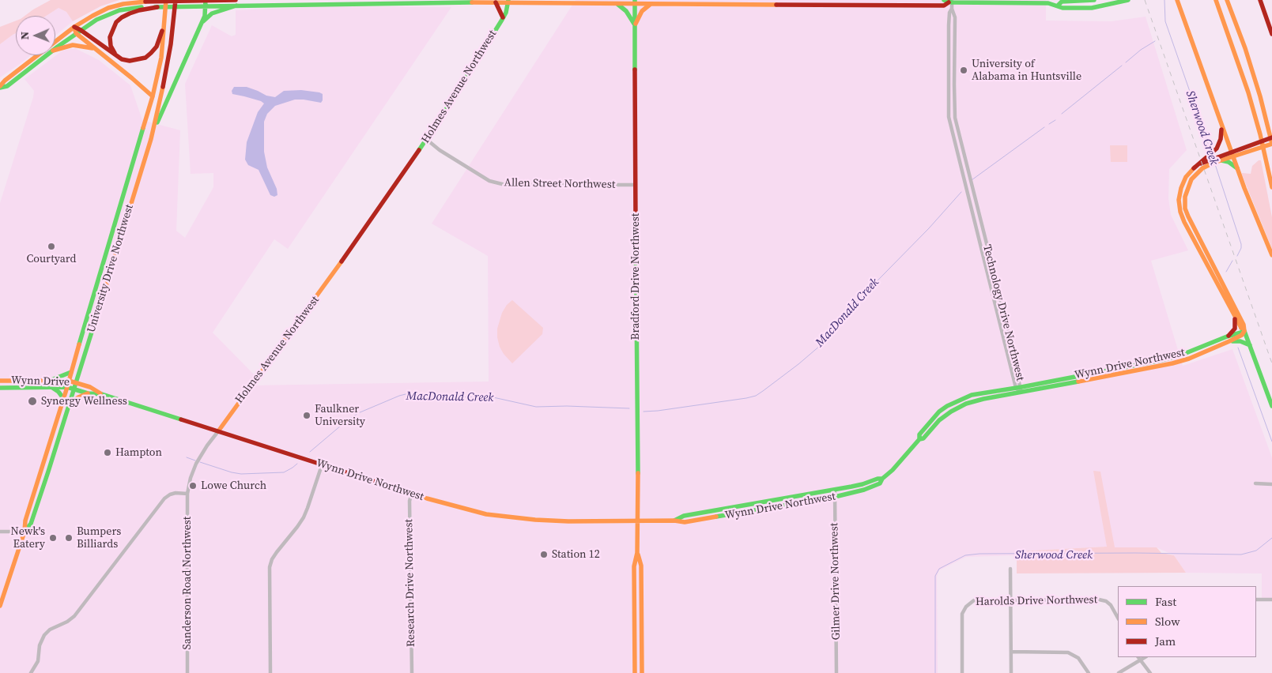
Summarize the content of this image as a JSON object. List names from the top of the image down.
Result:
{
  "streets": {
    "main road": [
      "Holmes Avenue Northwest",
      "University Drive Northwest",
      "Bradford Drive Northwest",
      "Wynn Drive Northwest",
      "Wynn Drive"
    ],
    "street": [
      "Allen Street Northwest",
      "Technology Drive Northwest",
      "Gilmer Drive Northwest",
      "Sanderson Road Northwest",
      "Research Drive Northwest",
      "Harolds Drive Northwest"
    ]
  },
  "crossings": [
    ["Holmes Avenue Northwest", "Allen Street Northwest"],
    ["Holmes Avenue Northwest", "Wynn Drive Northwest"],
    ["Holmes Avenue Northwest", "Sanderson Road Northwest"],
    ["Allen Street Northwest", "Bradford Drive Northwest"],
    ["University Drive Northwest", "Wynn Drive Northwest"],
    ["University Drive Northwest", "Wynn Drive"],
    ["Bradford Drive Northwest", "Wynn Drive Northwest"],
    ["Technology Drive Northwest", "Wynn Drive Northwest"],
    ["Wynn Drive Northwest", "Wynn Drive"],
    ["Wynn Drive Northwest", "Gilmer Drive Northwest"],
    ["Wynn Drive Northwest", "Research Drive Northwest"]
  ],
  "water": ["Sherwood Creek", "MacDonald Creek"],
  "places": [
    "University of Alabama in Huntsville",
    "Courtyard",
    "Synergy Wellness",
    "Faulkner University",
    "Hampton",
    "Lowe Church",
    "Newk's Eatery",
    "Bumpers Billiards",
    "Station 12"
  ],
  "legend": ["Fast", "Slow", "Jam"],
  "north": "left"
}
